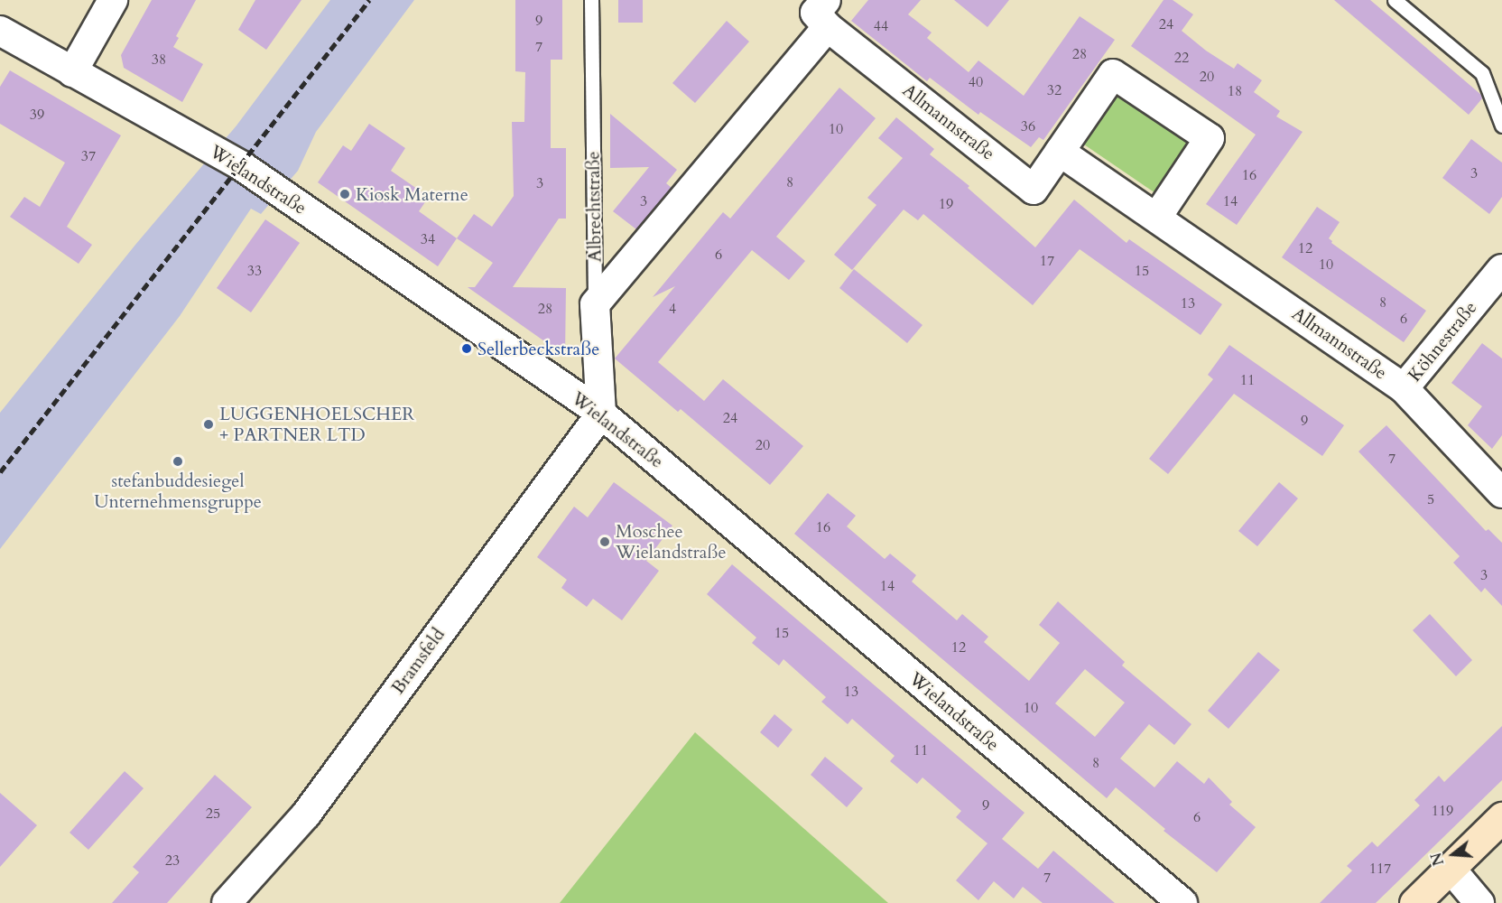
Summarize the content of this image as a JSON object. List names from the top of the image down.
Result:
{
  "streets": {
    "street": [
      "Allmannstraße",
      "Wielandstraße",
      "Albrechtstraße",
      "Köhnestraße",
      "Bramsfeld"
    ]
  },
  "crossings": [
    ["Allmannstraße", "Köhnestraße"],
    ["Wielandstraße", "Albrechtstraße"],
    ["Wielandstraße", "Bramsfeld"],
    ["Albrechtstraße", "Bramsfeld"]
  ],
  "places": [
    "Kiosk Materne",
    "Sellerbeckstraße",
    "LUGGENHOELSCHER + PARTNER LTD",
    "stefanbuddesiegel Unternehmensgruppe",
    "Moschee Wielandstraße"
  ],
  "house_numbers": [
    "9",
    "24",
    "44",
    "7",
    "28",
    "22",
    "38",
    "20",
    "40",
    "32",
    "18",
    "39",
    "36",
    "10",
    "37",
    "3",
    "16",
    "8",
    "3",
    "3",
    "14",
    "19",
    "34",
    "12",
    "6",
    "17",
    "10",
    "33",
    "15",
    "8",
    "13",
    "28",
    "4",
    "6",
    "11",
    "24",
    "9",
    "20",
    "7",
    "5",
    "16",
    "3",
    "14",
    "15",
    "12",
    "13",
    "10",
    "11",
    "8",
    "9",
    "119",
    "25",
    "6",
    "23",
    "117",
    "7"
  ],
  "north": "left"
}
